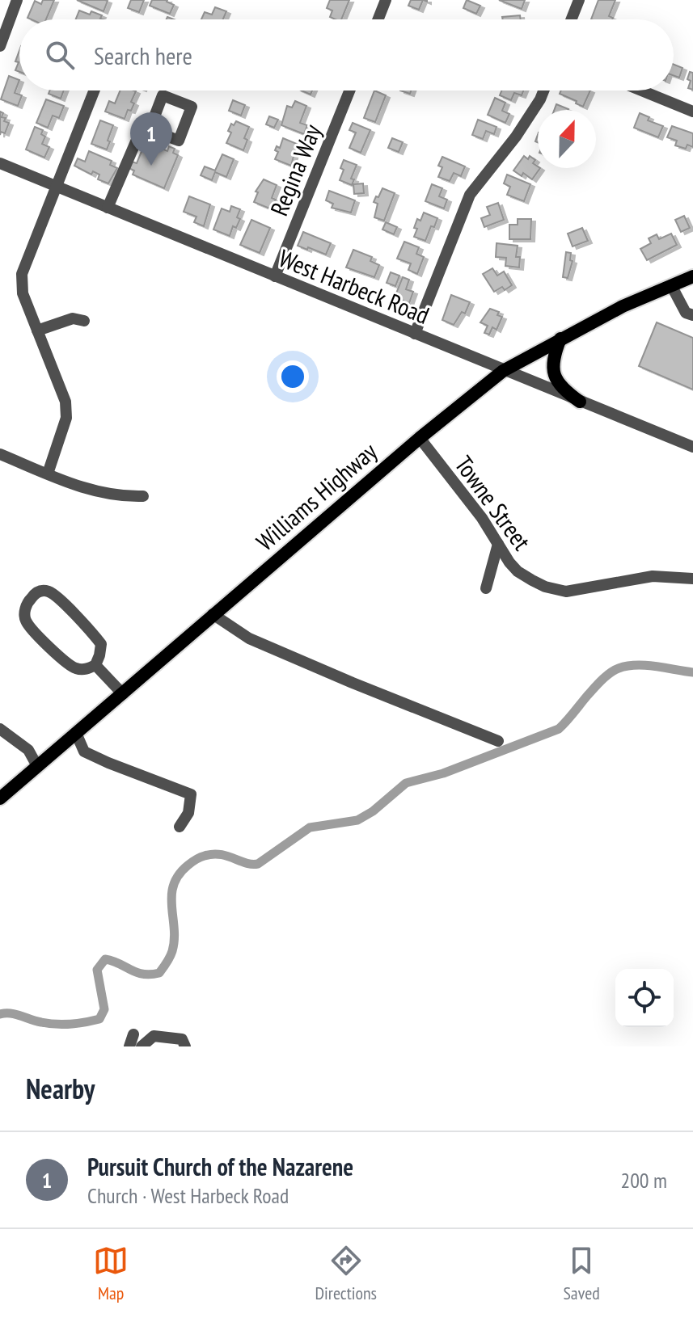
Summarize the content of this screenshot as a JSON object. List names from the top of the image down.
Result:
{
  "streets": {
    "main road": ["Williams Highway"],
    "street": ["Regina Way", "West Harbeck Road", "Towne Street"]
  },
  "crossings": [
    ["Regina Way", "West Harbeck Road"],
    ["West Harbeck Road", "Williams Highway"],
    ["Williams Highway", "Towne Street"]
  ],
  "north": "top",
  "page": {
    "search": "Search here",
    "pins": "1",
    "heading": "Nearby",
    "list": [
      {
        "mark": "1",
        "name": "Pursuit Church of the Nazarene",
        "note": "Church · West Harbeck Road",
        "value": "200 m"
      }
    ],
    "nav": ["Map", "Directions", "Saved"]
  }
}
